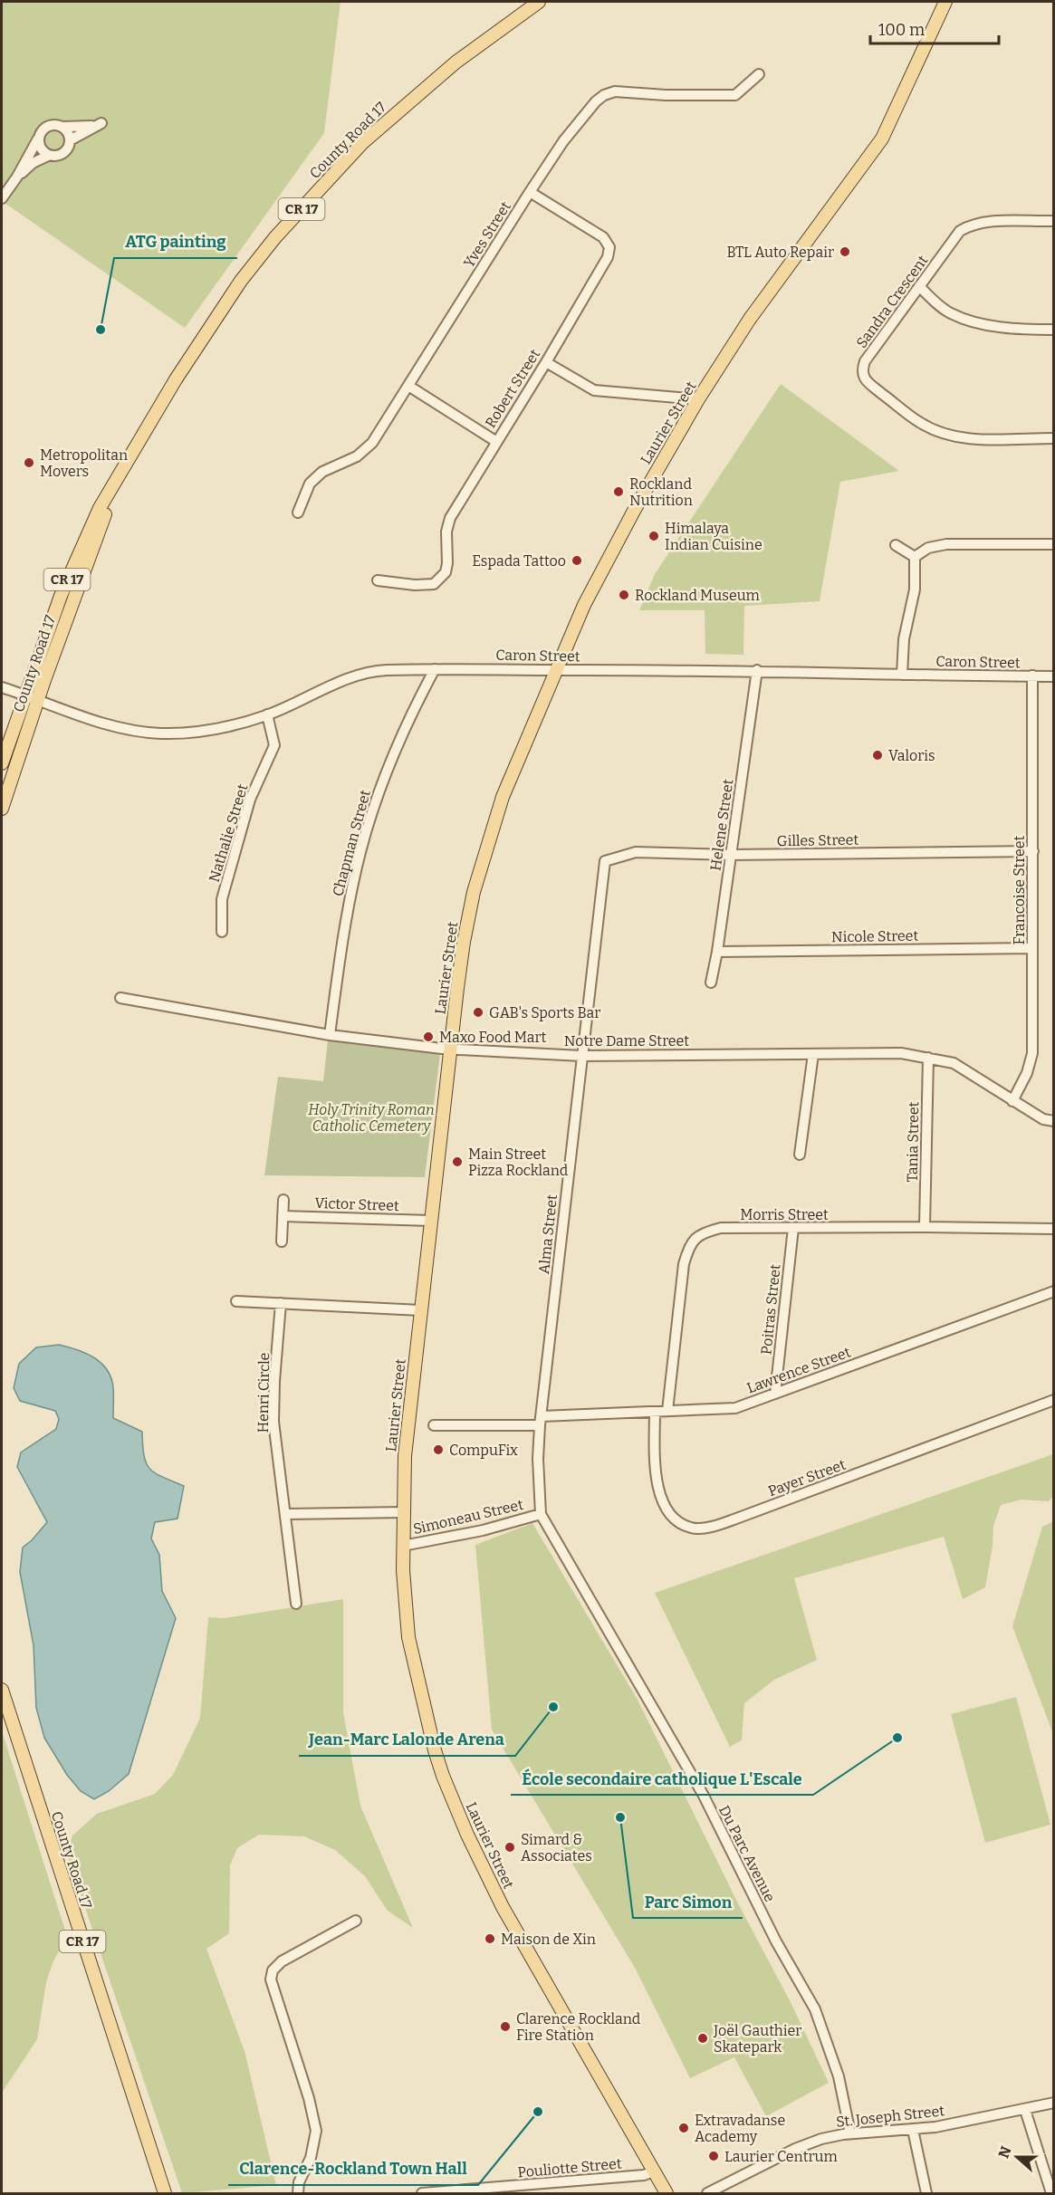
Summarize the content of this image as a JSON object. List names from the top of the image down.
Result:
{
  "streets": {
    "main road": ["County Road 17", "CR 17", "Laurier Street"],
    "street": [
      "Yves Street",
      "Sandra Crescent",
      "Robert Street",
      "Caron Street",
      "Helene Street",
      "Nathalie Street",
      "Gilles Street",
      "Chapman Street",
      "Francoise Street",
      "Nicole Street",
      "Notre Dame Street",
      "Tania Street",
      "Victor Street",
      "Morris Street",
      "Alma Street",
      "Poitras Street",
      "Lawrence Street",
      "Henri Circle",
      "Payer Street",
      "Simoneau Street",
      "Du Parc Avenue",
      "St. Joseph Street",
      "Pouliotte Street"
    ]
  },
  "crossings": [
    ["County Road 17", "Caron Street"],
    ["Yves Street", "Robert Street"],
    ["Laurier Street", "Caron Street"],
    ["Laurier Street", "Notre Dame Street"],
    ["Laurier Street", "Victor Street"],
    ["Laurier Street", "Simoneau Street"],
    ["Laurier Street", "Pouliotte Street"],
    ["Caron Street", "Helene Street"],
    ["Caron Street", "Nathalie Street"],
    ["Caron Street", "Chapman Street"],
    ["Caron Street", "Francoise Street"],
    ["Helene Street", "Gilles Street"],
    ["Helene Street", "Nicole Street"],
    ["Gilles Street", "Francoise Street"],
    ["Gilles Street", "Alma Street"],
    ["Chapman Street", "Notre Dame Street"],
    ["Francoise Street", "Nicole Street"],
    ["Francoise Street", "Notre Dame Street"],
    ["Notre Dame Street", "Tania Street"],
    ["Notre Dame Street", "Alma Street"],
    ["Tania Street", "Morris Street"],
    ["Morris Street", "Poitras Street"],
    ["Morris Street", "Lawrence Street"],
    ["Alma Street", "Lawrence Street"],
    ["Alma Street", "Simoneau Street"],
    ["Alma Street", "Du Parc Avenue"],
    ["Poitras Street", "Lawrence Street"],
    ["Lawrence Street", "Payer Street"],
    ["Simoneau Street", "Du Parc Avenue"],
    ["Du Parc Avenue", "St. Joseph Street"]
  ],
  "parks": ["Holy Trinity Roman Catholic Cemetery"],
  "places": [
    "BTL Auto Repair",
    "ATG painting",
    "Metropolitan Movers",
    "Rockland Nutrition",
    "Himalaya Indian Cuisine",
    "Espada Tattoo",
    "Rockland Museum",
    "Valoris",
    "GAB's Sports Bar",
    "Maxo Food Mart",
    "Main Street Pizza Rockland",
    "CompuFix",
    "Jean-Marc Lalonde Arena",
    "École secondaire catholique L'Escale",
    "Parc Simon",
    "Simard & Associates",
    "Maison de Xin",
    "Clarence Rockland Fire Station",
    "Joël Gauthier Skatepark",
    "Clarence-Rockland Town Hall",
    "Extravadanse Academy",
    "Laurier Centrum"
  ],
  "scale_bar": "100 m",
  "north": "left"
}
